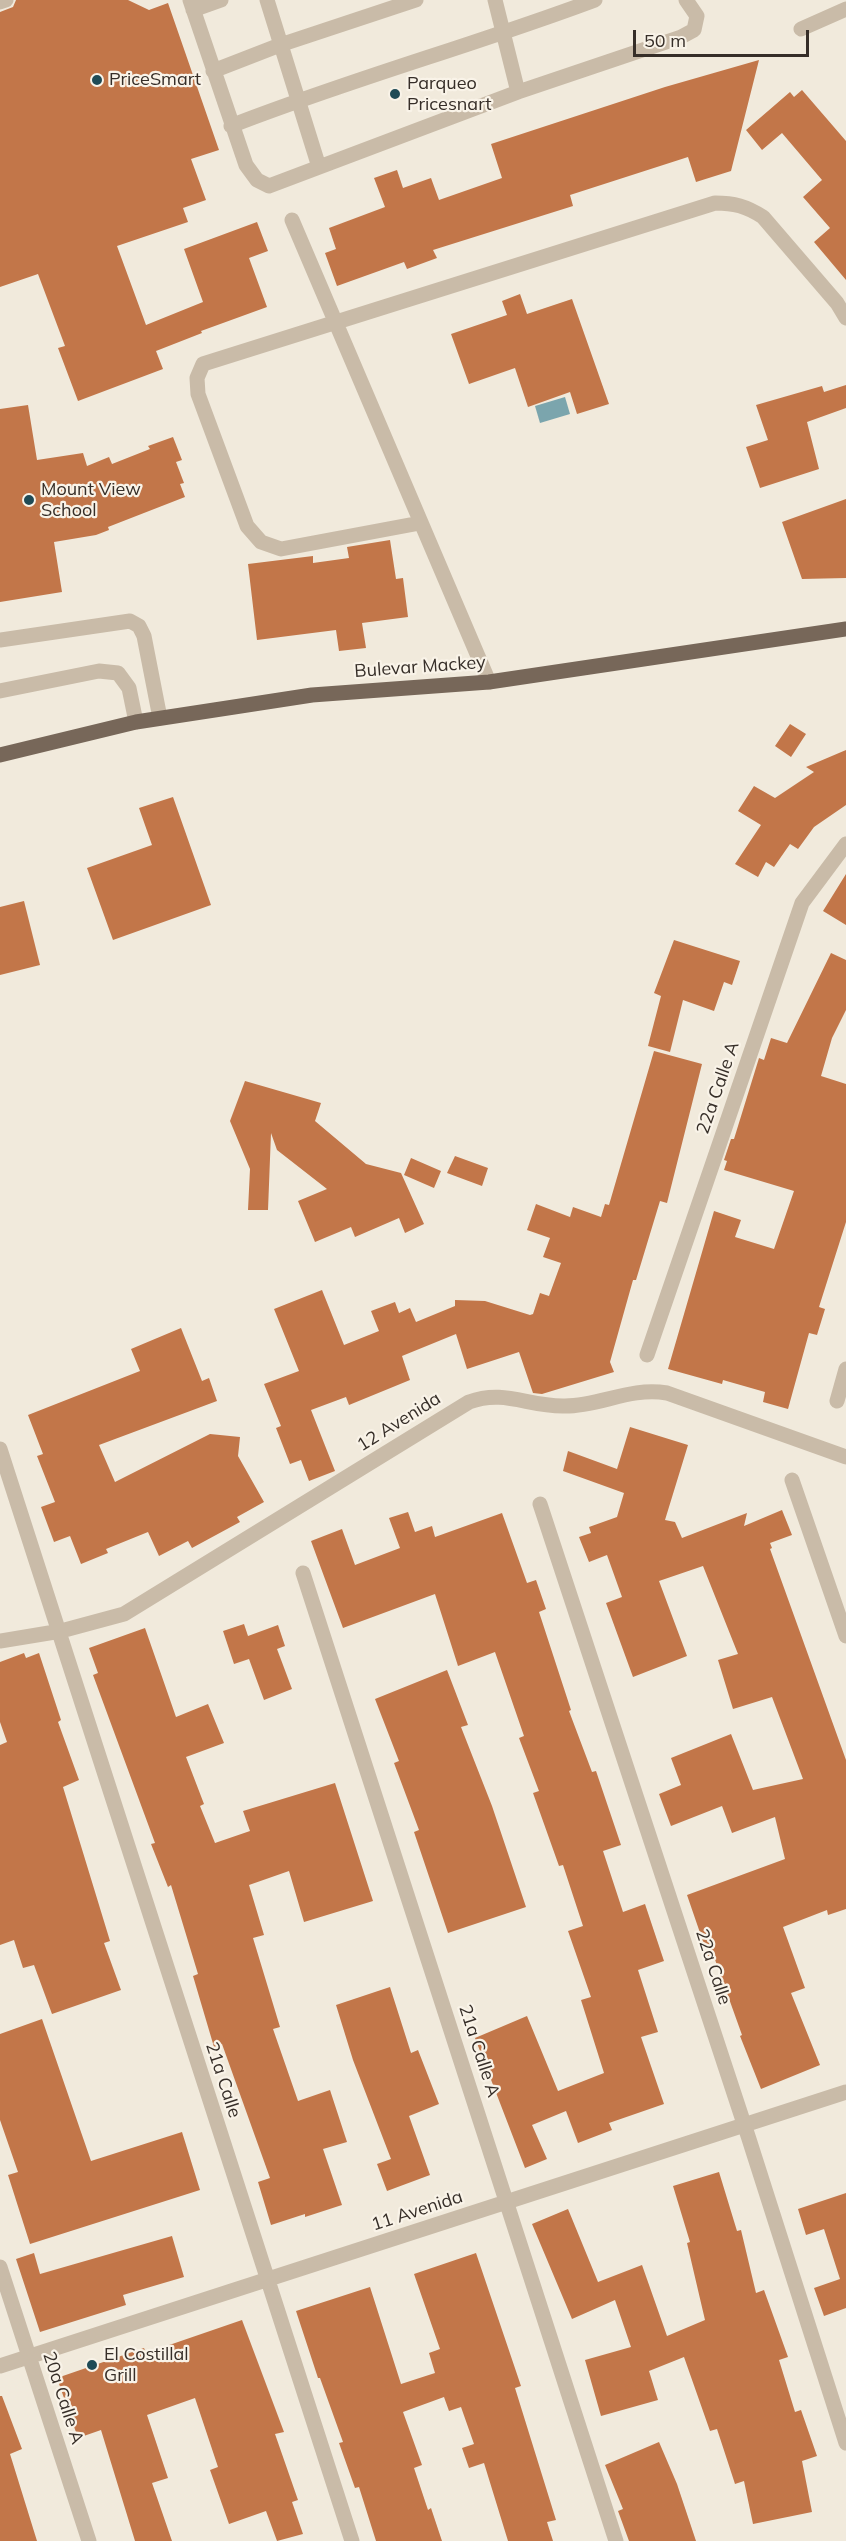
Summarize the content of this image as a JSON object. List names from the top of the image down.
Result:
{
  "streets": {
    "main road": ["Bulevar Mackey"],
    "street": [
      "22a Calle A",
      "12 Avenida",
      "22a Calle",
      "21a Calle A",
      "21a Calle",
      "11 Avenida",
      "20a Calle A"
    ]
  },
  "crossings": [
    ["12 Avenida", "21a Calle"],
    ["22a Calle", "11 Avenida"],
    ["21a Calle A", "11 Avenida"],
    ["21a Calle", "11 Avenida"],
    ["11 Avenida", "20a Calle A"]
  ],
  "places": [
    "PriceSmart",
    "Parqueo Pricesnart",
    "Mount View School",
    "El Costillal Grill"
  ],
  "scale_bar": "50 m"
}
